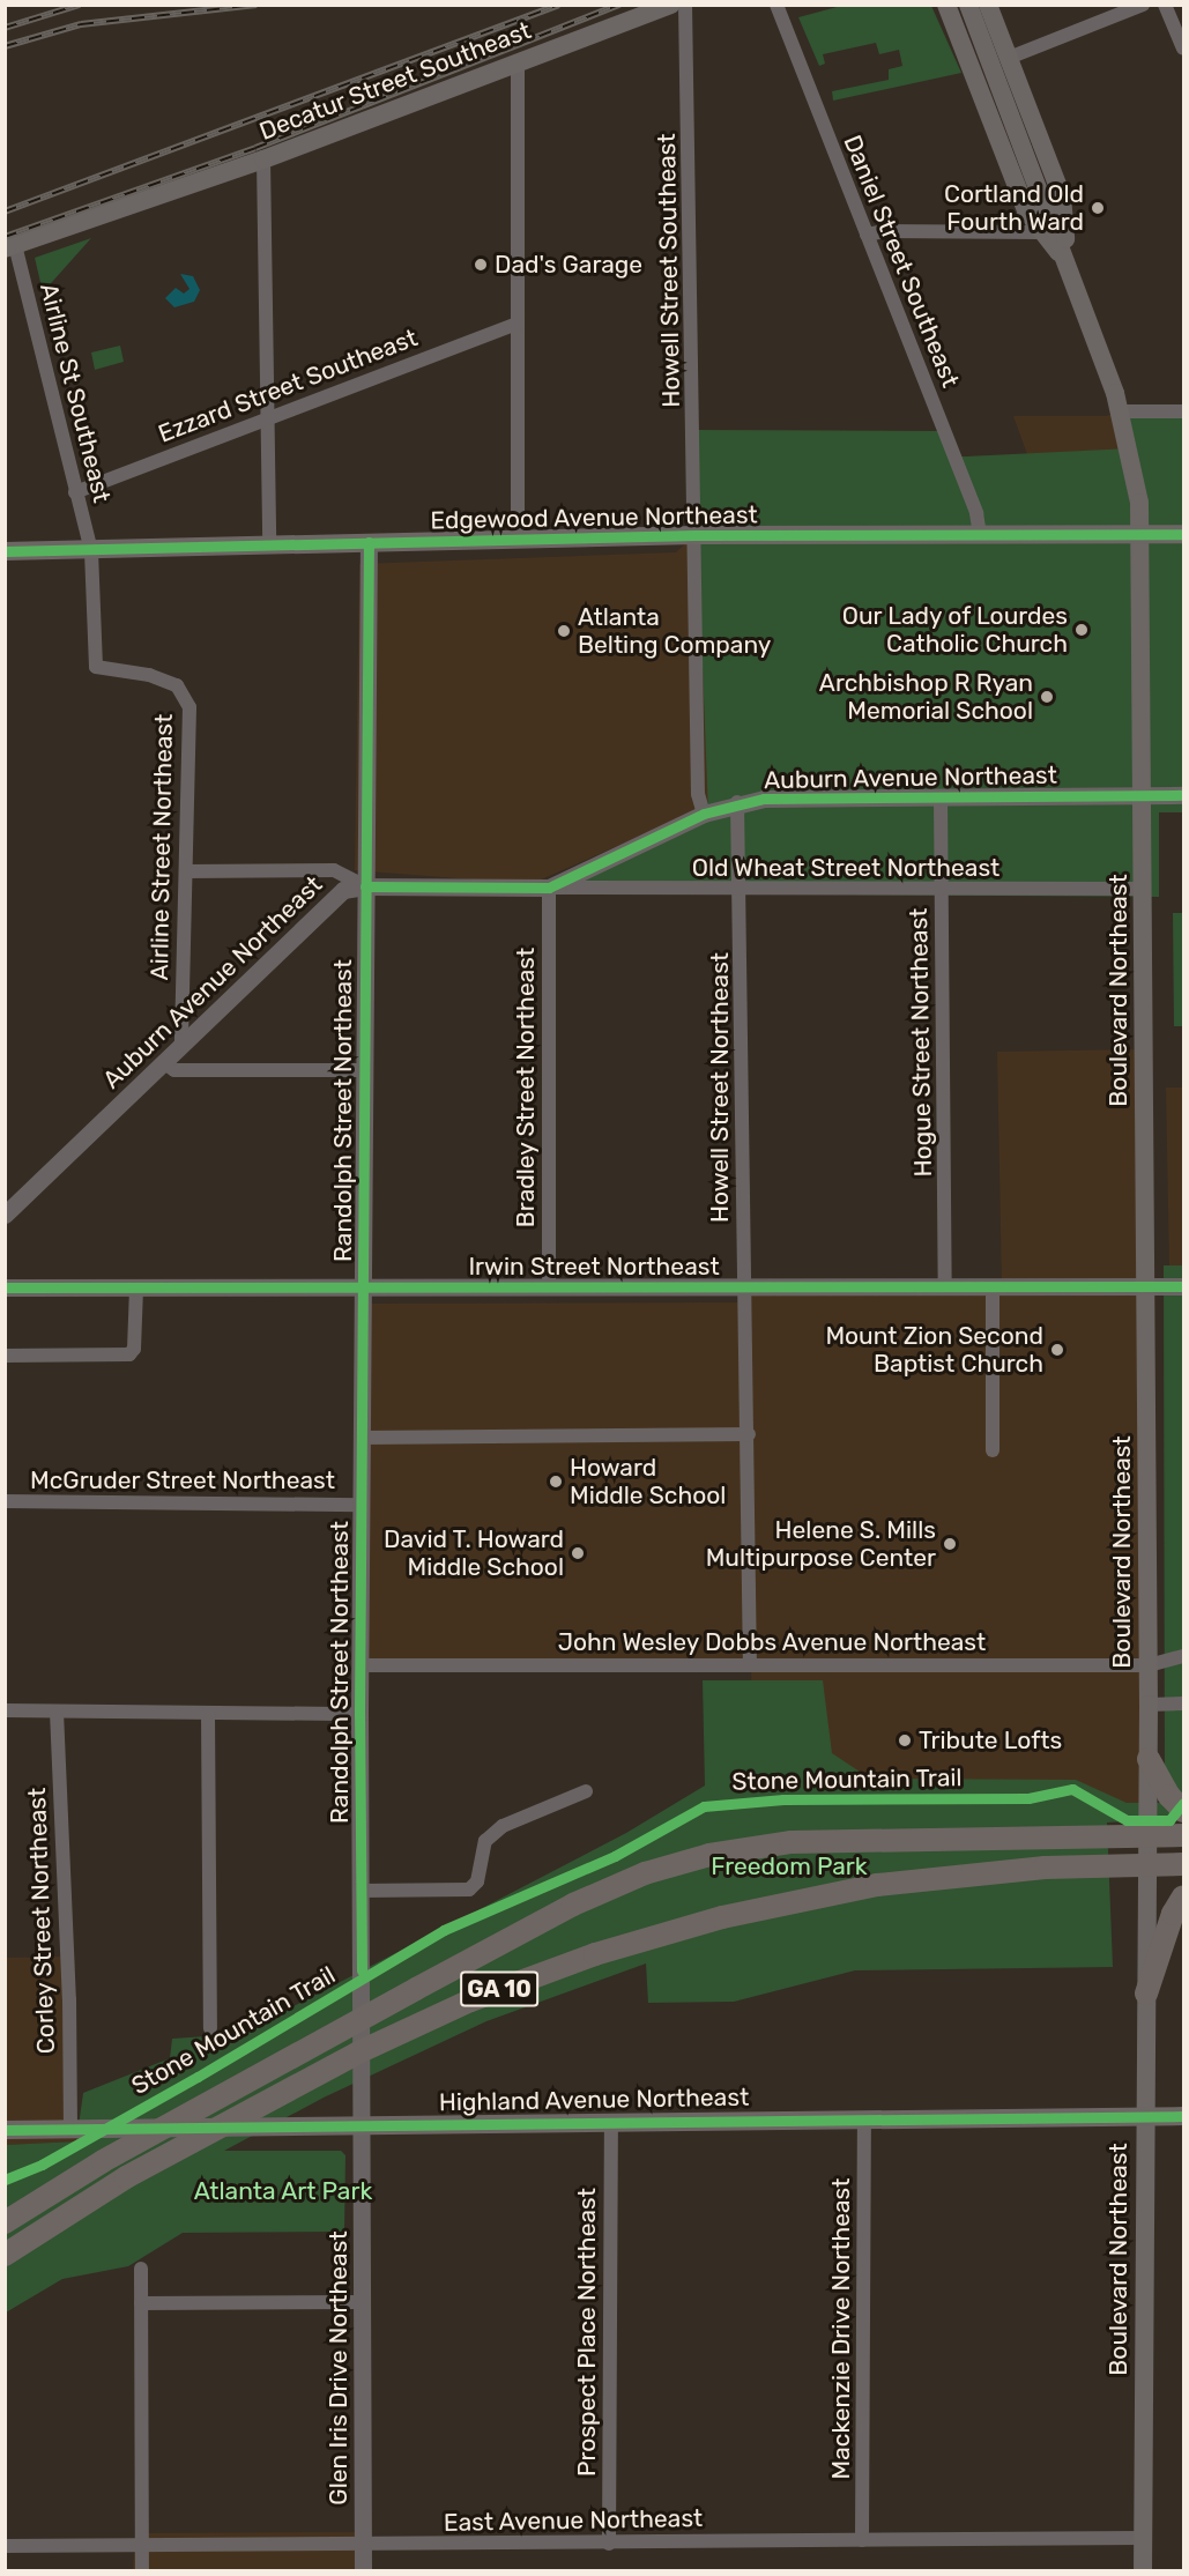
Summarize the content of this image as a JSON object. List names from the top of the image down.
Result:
{
  "streets": {
    "highway": ["GA 10"],
    "main road": [
      "Decatur Street Southeast",
      "Edgewood Avenue Northeast",
      "Boulevard Northeast",
      "Highland Avenue Northeast"
    ],
    "street": [
      "Daniel Street Southeast",
      "Howell Street Southeast",
      "Ezzard Street Southeast",
      "Airline St Southeast",
      "Auburn Avenue Northeast",
      "Airline Street Northeast",
      "Old Wheat Street Northeast",
      "Hogue Street Northeast",
      "Bradley Street Northeast",
      "Howell Street Northeast",
      "Randolph Street Northeast",
      "Irwin Street Northeast",
      "McGruder Street Northeast",
      "John Wesley Dobbs Avenue Northeast",
      "Corley Street Northeast",
      "Mackenzie Drive Northeast",
      "Prospect Place Northeast",
      "Glen Iris Drive Northeast",
      "East Avenue Northeast"
    ],
    "cycle path": ["Stone Mountain Trail"]
  },
  "crossings": [
    ["Decatur Street Southeast", "Airline St Southeast"],
    ["Daniel Street Southeast", "Edgewood Avenue Northeast"],
    ["Howell Street Southeast", "Edgewood Avenue Northeast"],
    ["Ezzard Street Southeast", "Airline St Southeast"],
    ["Airline St Southeast", "Airline Street Northeast"],
    ["Edgewood Avenue Northeast", "Boulevard Northeast"],
    ["Edgewood Avenue Northeast", "Randolph Street Northeast"],
    ["Auburn Avenue Northeast", "Airline Street Northeast"],
    ["Auburn Avenue Northeast", "Old Wheat Street Northeast"],
    ["Auburn Avenue Northeast", "Boulevard Northeast"],
    ["Auburn Avenue Northeast", "Hogue Street Northeast"],
    ["Auburn Avenue Northeast", "Bradley Street Northeast"],
    ["Auburn Avenue Northeast", "Howell Street Northeast"],
    ["Auburn Avenue Northeast", "Randolph Street Northeast"],
    ["Old Wheat Street Northeast", "Boulevard Northeast"],
    ["Old Wheat Street Northeast", "Hogue Street Northeast"],
    ["Old Wheat Street Northeast", "Bradley Street Northeast"],
    ["Old Wheat Street Northeast", "Howell Street Northeast"],
    ["Boulevard Northeast", "Irwin Street Northeast"],
    ["Boulevard Northeast", "John Wesley Dobbs Avenue Northeast"],
    ["Boulevard Northeast", "GA 10"],
    ["Boulevard Northeast", "Highland Avenue Northeast"],
    ["Boulevard Northeast", "East Avenue Northeast"],
    ["Hogue Street Northeast", "Irwin Street Northeast"],
    ["Bradley Street Northeast", "Irwin Street Northeast"],
    ["Howell Street Northeast", "Irwin Street Northeast"],
    ["Howell Street Northeast", "John Wesley Dobbs Avenue Northeast"],
    ["Randolph Street Northeast", "Irwin Street Northeast"],
    ["Randolph Street Northeast", "McGruder Street Northeast"],
    ["Randolph Street Northeast", "John Wesley Dobbs Avenue Northeast"],
    ["Randolph Street Northeast", "Highland Avenue Northeast"],
    ["Randolph Street Northeast", "Glen Iris Drive Northeast"],
    ["Corley Street Northeast", "Highland Avenue Northeast"],
    ["Highland Avenue Northeast", "Mackenzie Drive Northeast"],
    ["Highland Avenue Northeast", "Prospect Place Northeast"],
    ["Highland Avenue Northeast", "Glen Iris Drive Northeast"],
    ["Mackenzie Drive Northeast", "East Avenue Northeast"],
    ["Prospect Place Northeast", "East Avenue Northeast"],
    ["Glen Iris Drive Northeast", "East Avenue Northeast"]
  ],
  "parks": ["Freedom Park", "Atlanta Art Park"],
  "places": [
    "Cortland Old Fourth Ward",
    "Dad's Garage",
    "Our Lady of Lourdes Catholic Church",
    "Atlanta Belting Company",
    "Archbishop R Ryan Memorial School",
    "Mount Zion Second Baptist Church",
    "Howard Middle School",
    "Helene S. Mills Multipurpose Center",
    "David T. Howard Middle School",
    "Tribute Lofts"
  ]
}
